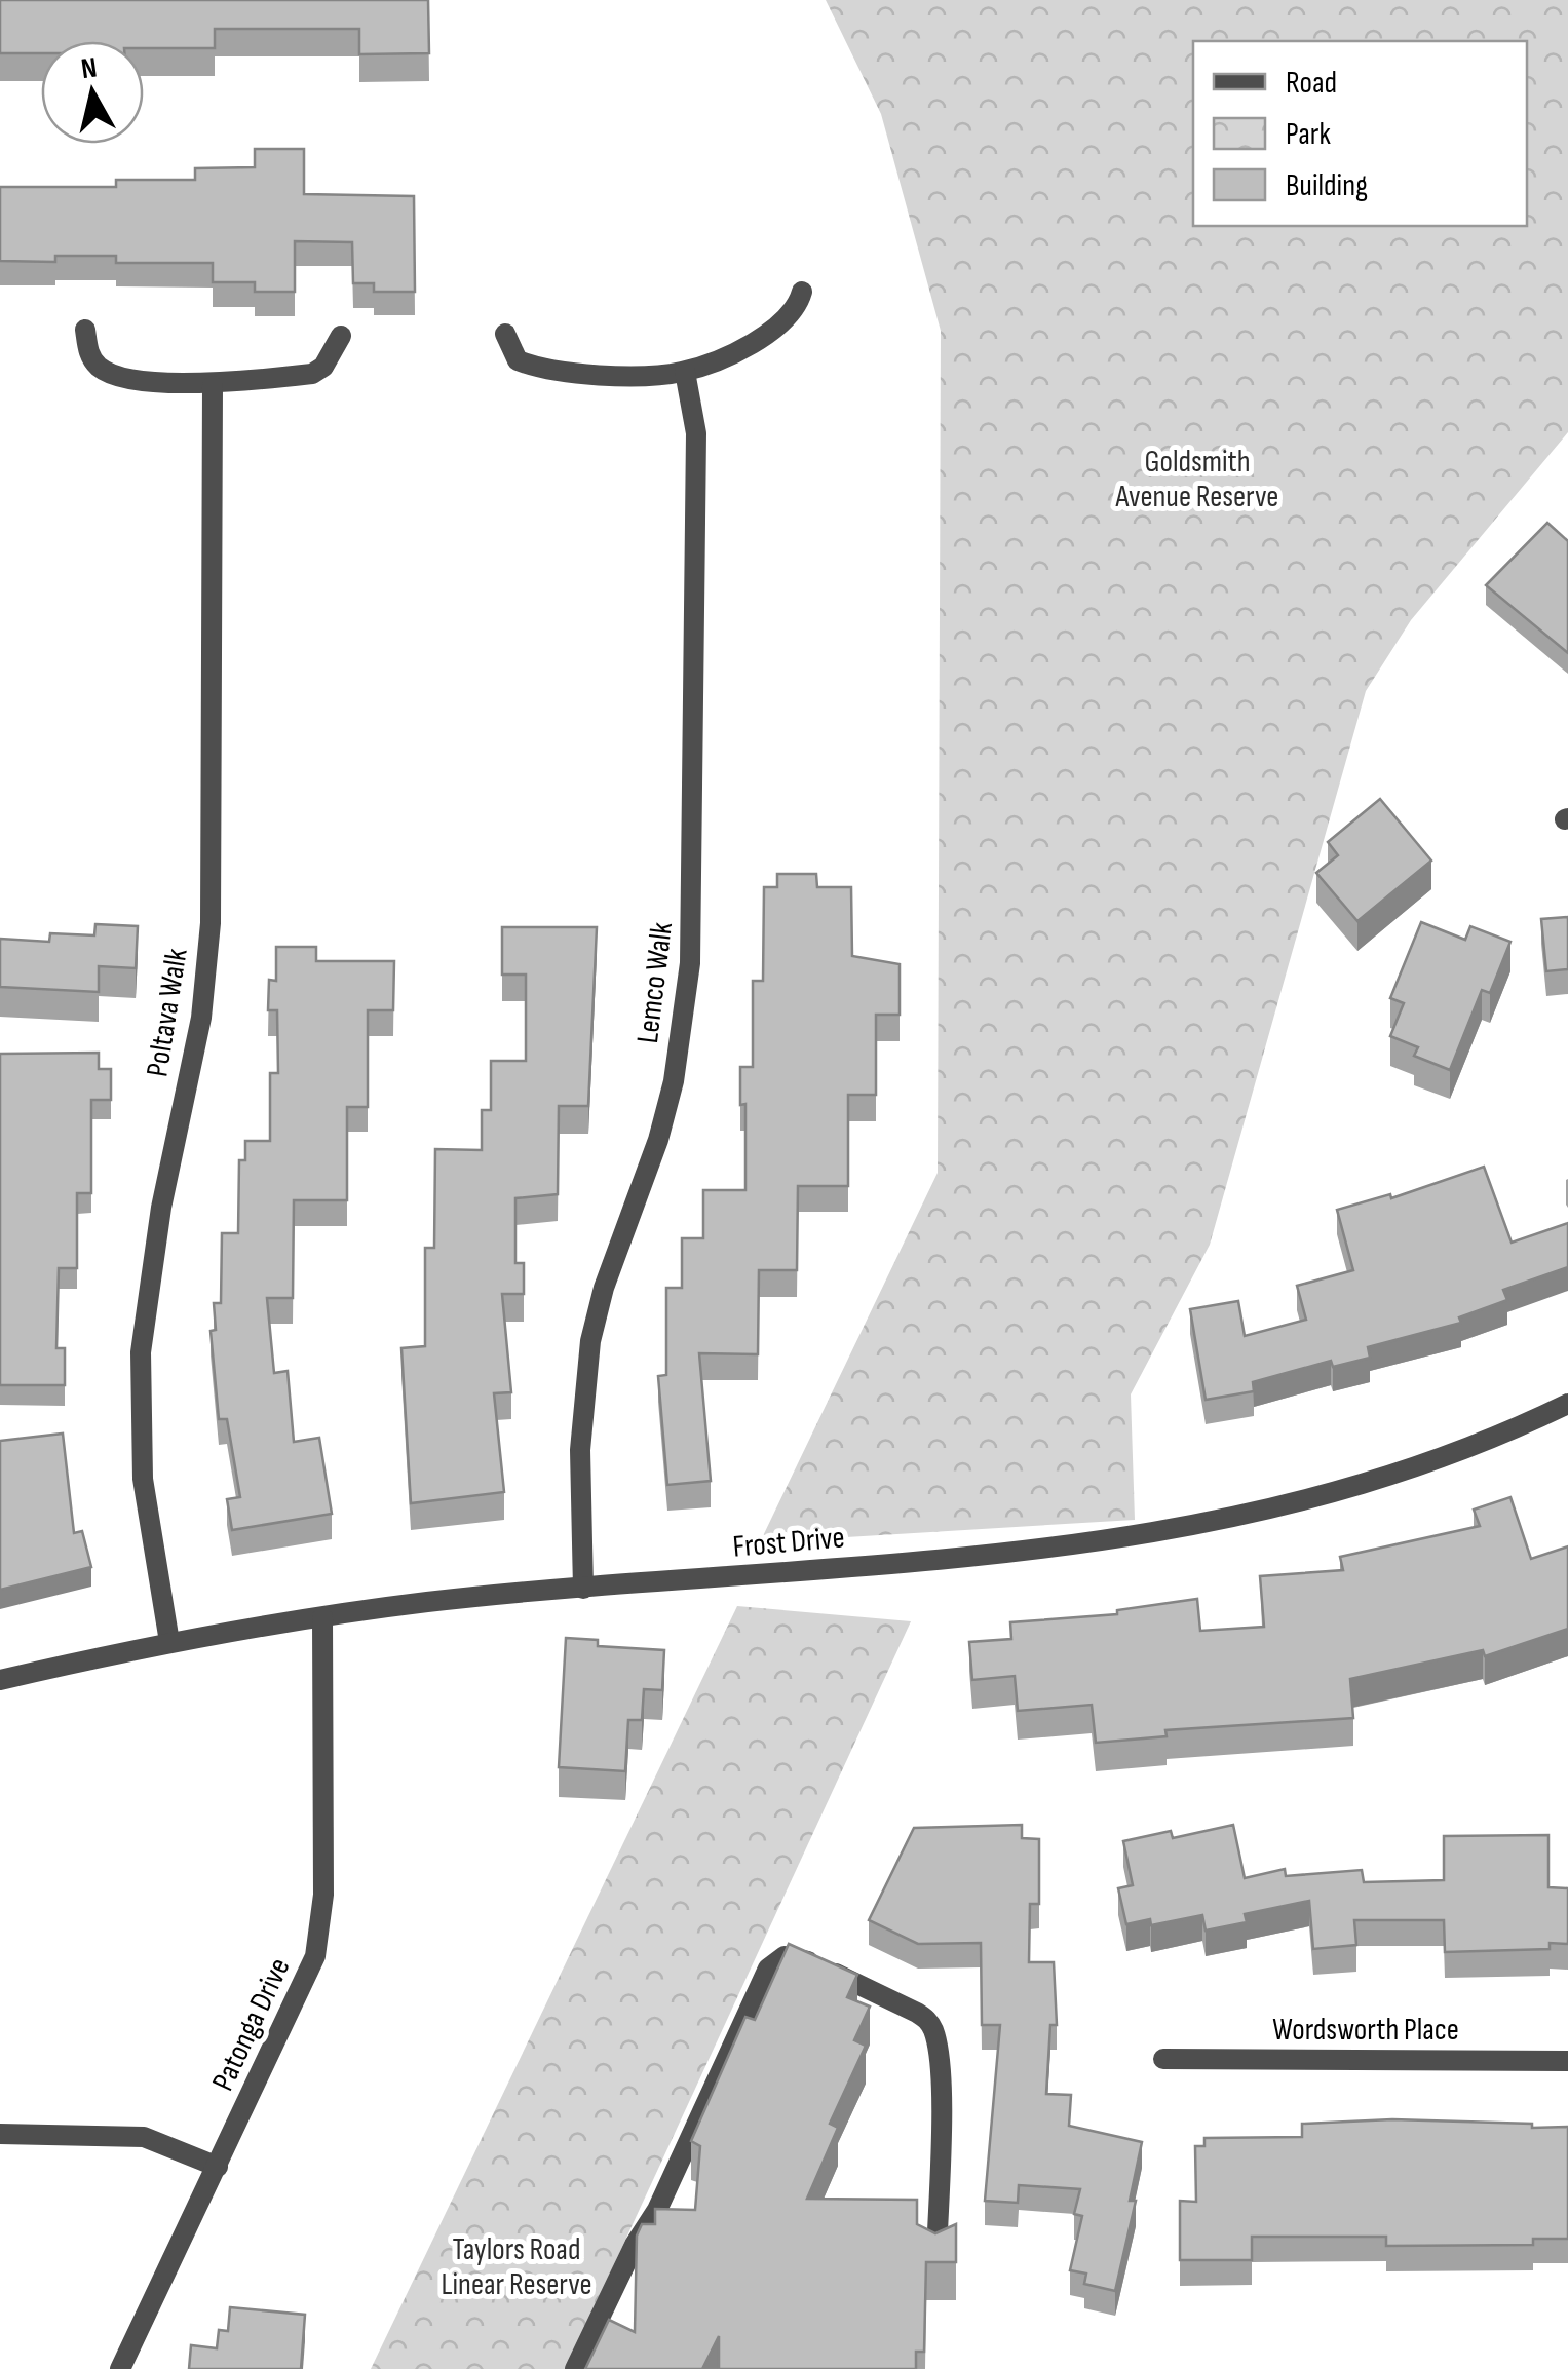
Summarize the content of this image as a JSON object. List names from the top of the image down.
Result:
{
  "streets": {
    "street": [
      "Lemco Walk",
      "Poltava Walk",
      "Frost Drive",
      "Patonga Drive",
      "Wordsworth Place"
    ]
  },
  "crossings": [
    ["Lemco Walk", "Frost Drive"],
    ["Poltava Walk", "Frost Drive"],
    ["Frost Drive", "Patonga Drive"]
  ],
  "parks": ["Goldsmith Avenue Reserve", "Taylors Road Linear Reserve"],
  "legend": ["Road", "Park", "Building"],
  "north": "top"
}
